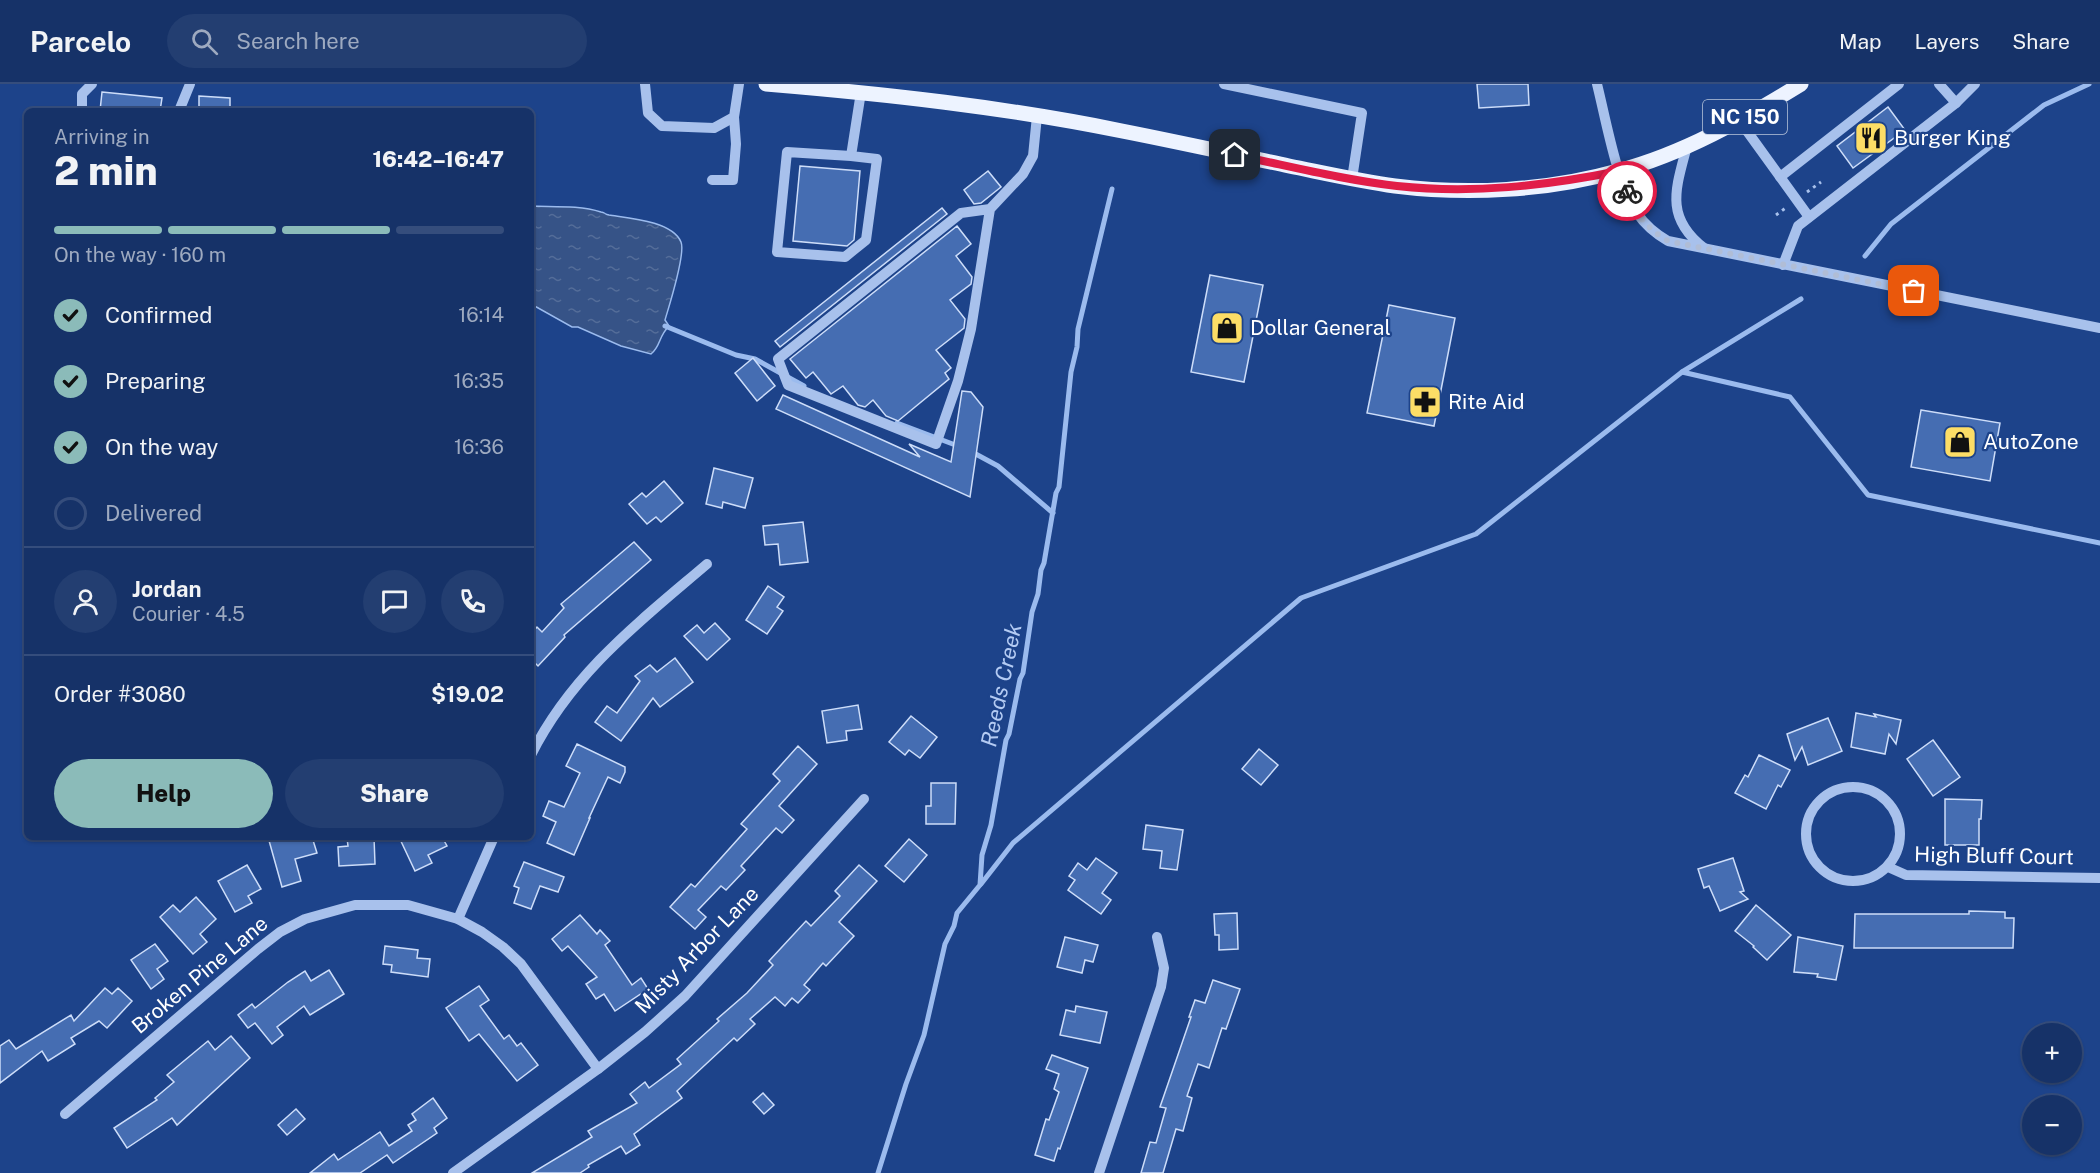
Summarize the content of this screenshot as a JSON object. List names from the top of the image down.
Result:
{
  "streets": {
    "main road": ["NC 150"],
    "street": ["High Bluff Court", "Misty Arbor Lane", "Broken Pine Lane"]
  },
  "crossings": [
    ["Misty Arbor Lane", "Broken Pine Lane"]
  ],
  "water": ["Reeds Creek"],
  "places": {
    "restaurant": ["Burger King"],
    "shop": ["Dollar General", "AutoZone"],
    "pharmacy": ["Rite Aid"]
  },
  "page": {
    "header": "Parcelo",
    "search": "Search here",
    "nav": ["Map", "Layers", "Share"],
    "heading": ["2 min", "Arriving in", "16:42–16:47"],
    "panel": [
      "Jordan",
      "Courier · 4.5",
      "Order #3080",
      "$19.02"
    ],
    "bar": "On the way · 160 m",
    "list": [
      ["Confirmed", "16:14"],
      ["Preparing", "16:35"],
      ["On the way", "16:36"],
      "Delivered"
    ],
    "buttons": ["Help", "Share"],
    "map_buttons": ["+", "−"]
  }
}
